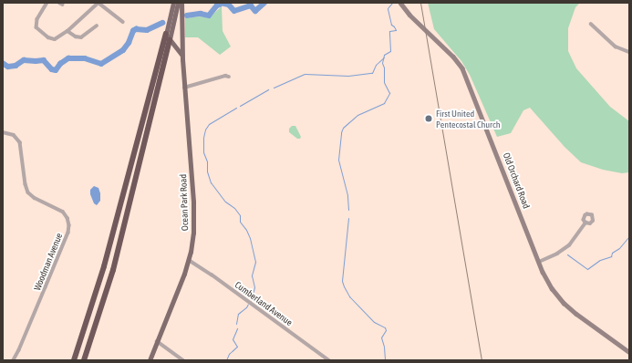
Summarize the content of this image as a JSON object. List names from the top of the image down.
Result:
{
  "streets": {
    "main road": ["Ocean Park Road"],
    "street": ["Old Orchard Road", "Woodman Avenue", "Cumberland Avenue"]
  },
  "crossings": [
    ["Ocean Park Road", "Cumberland Avenue"]
  ],
  "places": ["First United Pentecostal Church"]
}
